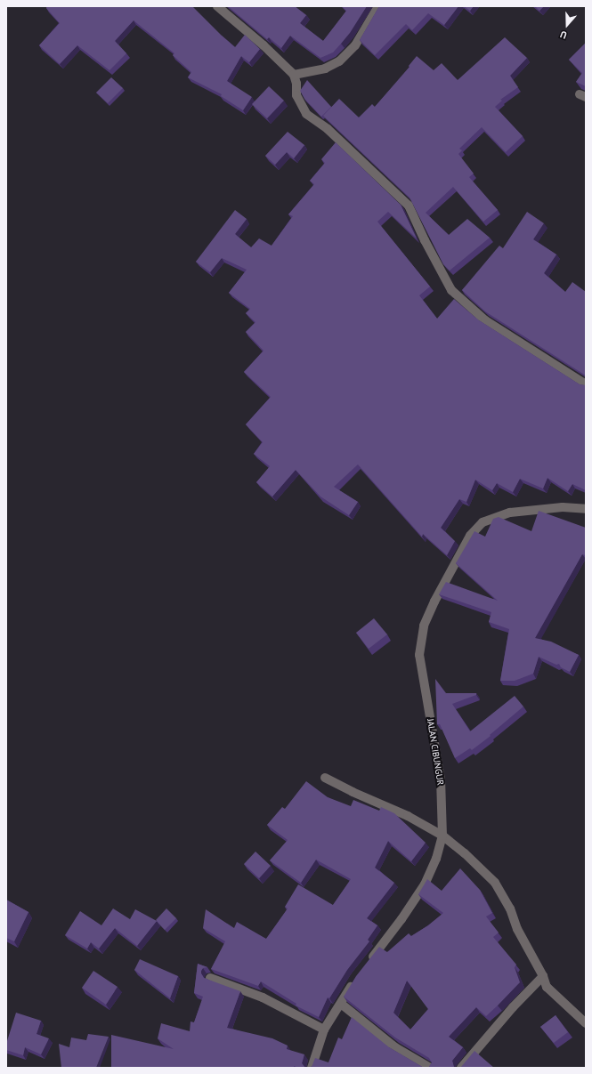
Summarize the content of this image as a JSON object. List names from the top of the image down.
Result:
{
  "streets": {
    "street": ["JALAN CIBUNGUR"]
  },
  "north": "bottom"
}
